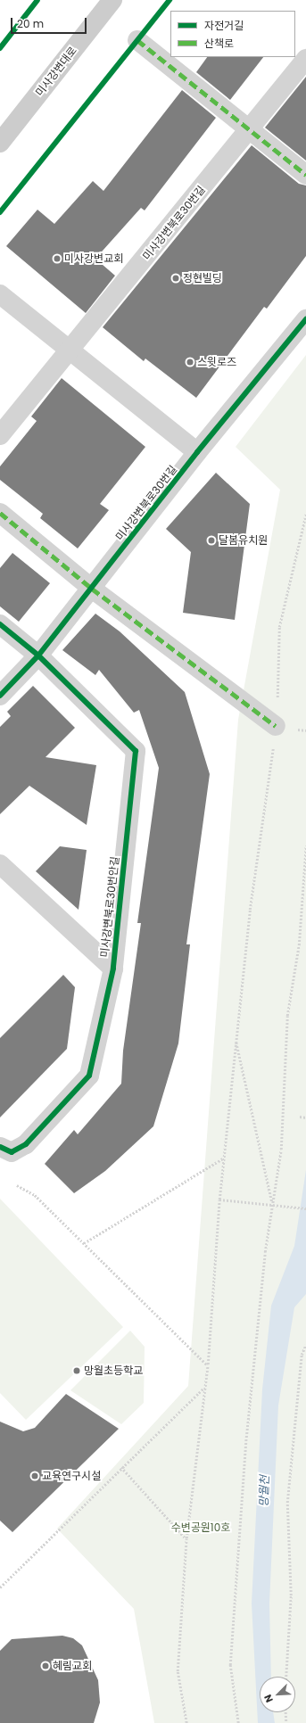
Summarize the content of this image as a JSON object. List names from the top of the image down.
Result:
{
  "streets": {
    "main road": ["미사강변대로"],
    "street": ["미사강변북로30번길", "미사강변북로30번안길"]
  },
  "crossings": [
    ["미사강변북로30번길", "미사강변북로30번안길"]
  ],
  "water": ["망월천"],
  "parks": ["수변공원10호"],
  "places": [
    "미사강변교회",
    "정현빌딩",
    "스윗로즈",
    "달봄유치원",
    "망월초등학교",
    "교육연구시설",
    "혜림교회"
  ],
  "legend": ["자전거길", "산책로"],
  "scale_bar": "20 m",
  "north": "bottom left"
}
